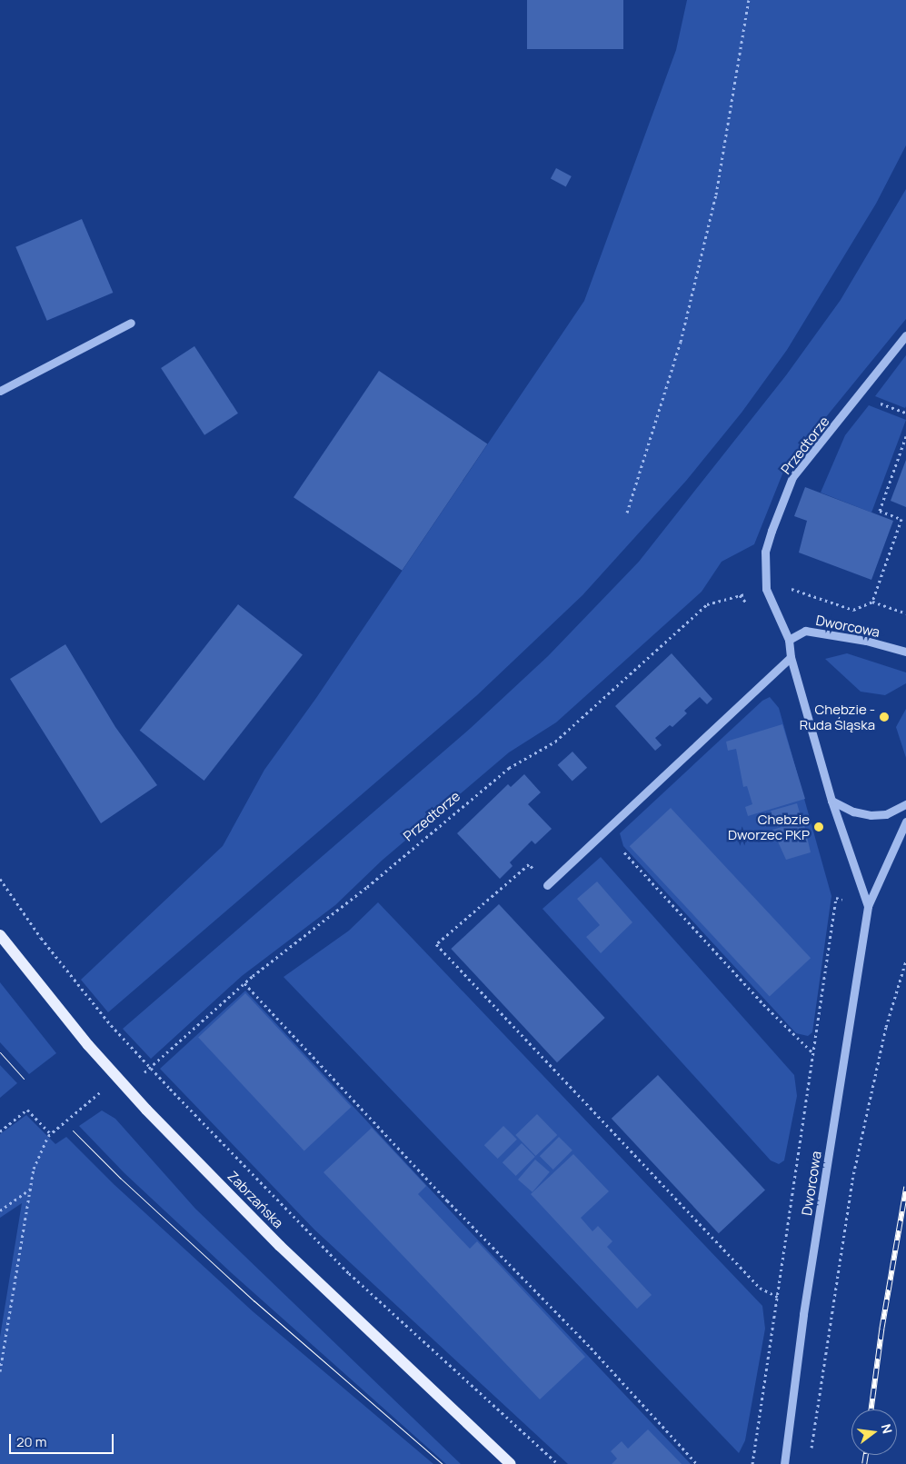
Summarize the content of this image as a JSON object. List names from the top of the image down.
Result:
{
  "streets": {
    "main road": ["Zabrzańska"],
    "street": ["Przedtorze", "Dworcowa"]
  },
  "crossings": [
    ["Przedtorze", "Dworcowa"],
    ["Przedtorze", "Zabrzańska"]
  ],
  "places": ["Chebzie - Ruda Śląska", "Chebzie Dworzec PKP"],
  "scale_bar": "20 m",
  "north": "right"
}
